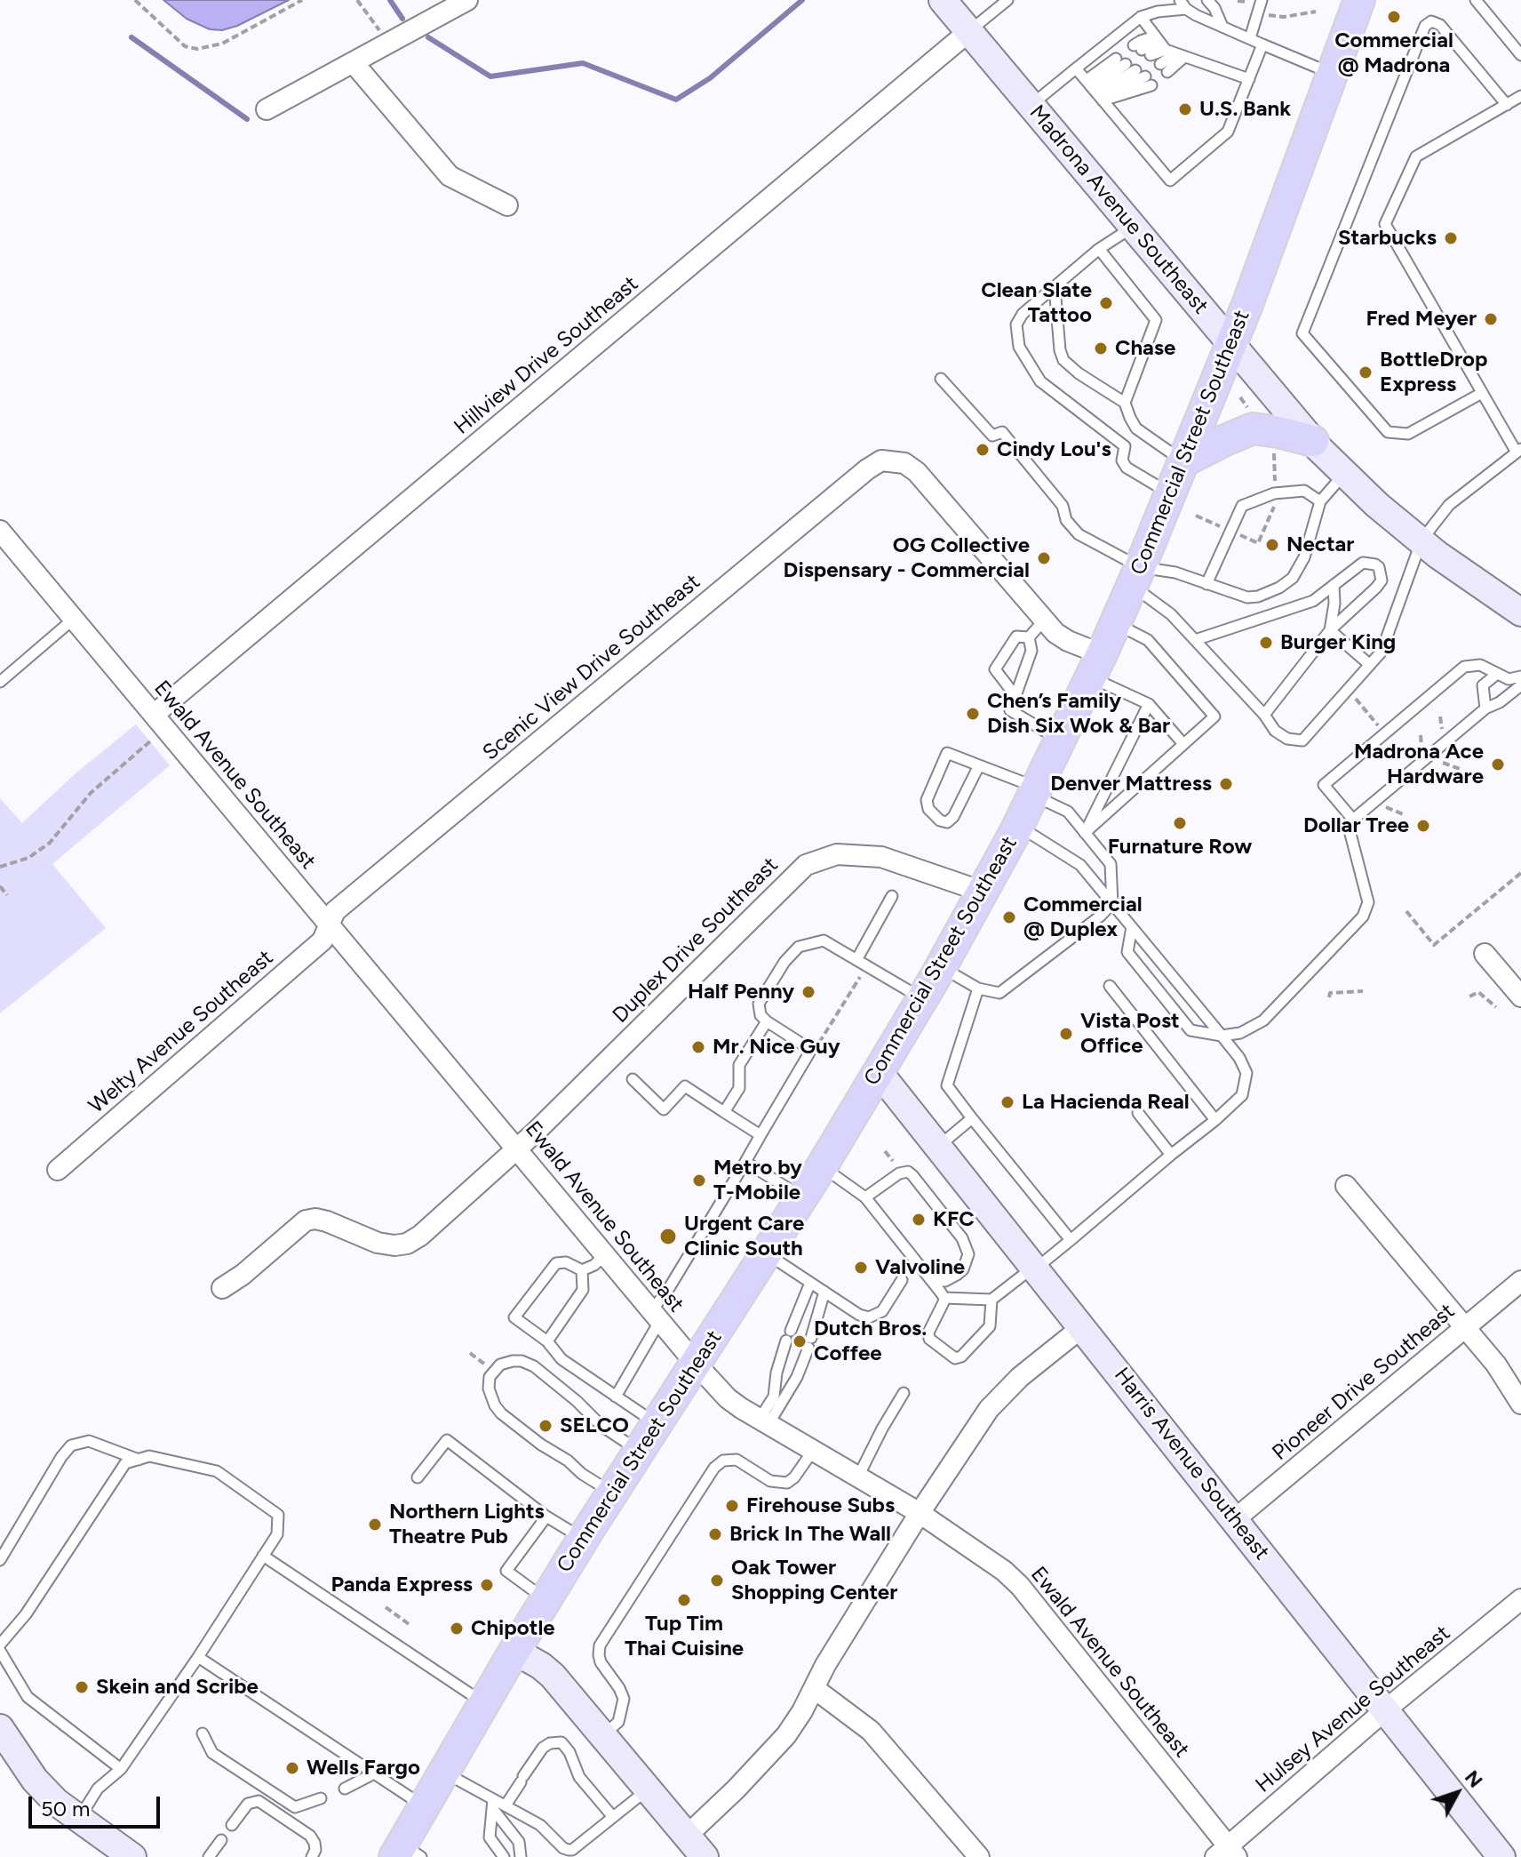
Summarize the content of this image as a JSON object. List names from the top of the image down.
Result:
{
  "streets": {
    "main road": ["Commercial Street Southeast"],
    "street": [
      "Madrona Avenue Southeast",
      "Hillview Drive Southeast",
      "Scenic View Drive Southeast",
      "Ewald Avenue Southeast",
      "Duplex Drive Southeast",
      "Welty Avenue Southeast",
      "Pioneer Drive Southeast",
      "Harris Avenue Southeast",
      "Hulsey Avenue Southeast"
    ]
  },
  "crossings": [
    ["Madrona Avenue Southeast", "Hillview Drive Southeast"],
    ["Madrona Avenue Southeast", "Commercial Street Southeast"],
    ["Hillview Drive Southeast", "Ewald Avenue Southeast"],
    ["Commercial Street Southeast", "Ewald Avenue Southeast"],
    ["Commercial Street Southeast", "Duplex Drive Southeast"],
    ["Commercial Street Southeast", "Harris Avenue Southeast"],
    ["Scenic View Drive Southeast", "Ewald Avenue Southeast"],
    ["Scenic View Drive Southeast", "Welty Avenue Southeast"],
    ["Ewald Avenue Southeast", "Duplex Drive Southeast"],
    ["Ewald Avenue Southeast", "Welty Avenue Southeast"],
    ["Ewald Avenue Southeast", "Hulsey Avenue Southeast"],
    ["Pioneer Drive Southeast", "Harris Avenue Southeast"],
    ["Harris Avenue Southeast", "Hulsey Avenue Southeast"]
  ],
  "places": [
    "Commercial @ Madrona",
    "U.S. Bank",
    "Starbucks",
    "Clean Slate Tattoo",
    "Fred Meyer",
    "Chase",
    "BottleDrop Express",
    "Cindy Lou's",
    "Nectar",
    "OG Collective Dispensary - Commercial",
    "Burger King",
    "Chen’s Family Dish Six Wok & Bar",
    "Madrona Ace Hardware",
    "Denver Mattress",
    "Furnature Row",
    "Dollar Tree",
    "Commercial @ Duplex",
    "Half Penny",
    "Vista Post Office",
    "Mr. Nice Guy",
    "La Hacienda Real",
    "Metro by T-Mobile",
    "KFC",
    "Urgent Care Clinic South",
    "Valvoline",
    "Dutch Bros. Coffee",
    "SELCO",
    "Firehouse Subs",
    "Northern Lights Theatre Pub",
    "Brick In The Wall",
    "Oak Tower Shopping Center",
    "Panda Express",
    "Tup Tim Thai Cuisine",
    "Chipotle",
    "Skein and Scribe",
    "Wells Fargo"
  ],
  "scale_bar": "50 m",
  "north": "top right"
}
